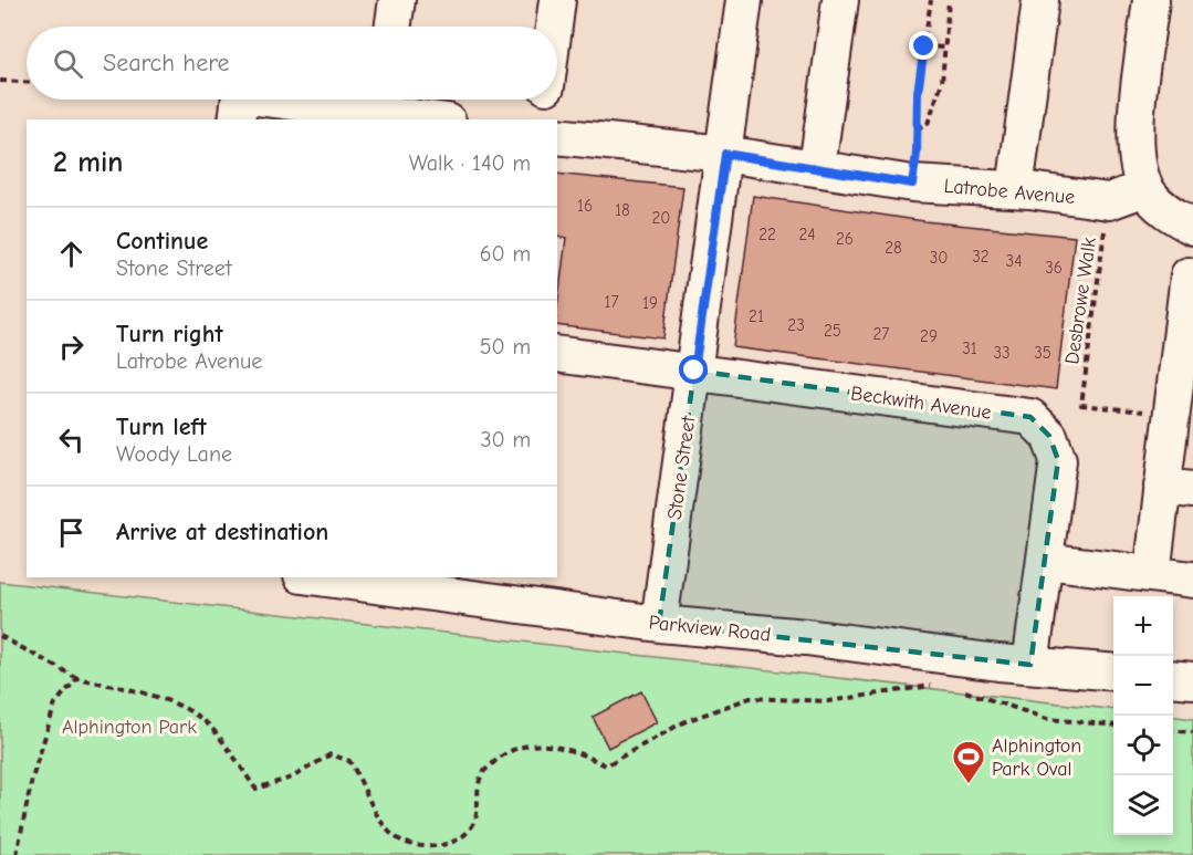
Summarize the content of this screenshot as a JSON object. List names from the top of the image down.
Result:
{
  "streets": {
    "street": [
      "Latrobe Avenue",
      "Beckwith Avenue",
      "Stone Street",
      "Parkview Road"
    ],
    "path": ["Desbrowe Walk"]
  },
  "crossings": [
    ["Latrobe Avenue", "Desbrowe Walk"],
    ["Latrobe Avenue", "Stone Street"],
    ["Beckwith Avenue", "Stone Street"],
    ["Beckwith Avenue", "Parkview Road"],
    ["Stone Street", "Parkview Road"]
  ],
  "parks": ["Alphington Park"],
  "places": {
    "sports": ["Alphington Park Oval"]
  },
  "house_numbers": [
    "16",
    "18",
    "20",
    "22",
    "24",
    "26",
    "28",
    "32",
    "30",
    "34",
    "36",
    "17",
    "19",
    "21",
    "23",
    "25",
    "27",
    "29",
    "31",
    "33",
    "35"
  ],
  "page": {
    "search": "Search here",
    "heading": ["2 min", "Walk · 140 m"],
    "list": [
      ["Continue", "Stone Street", "60 m"],
      ["Turn right", "Latrobe Avenue", "50 m"],
      ["Turn left", "Woody Lane", "30 m"],
      "Arrive at destination"
    ],
    "map_buttons": ["+", "−"]
  }
}
